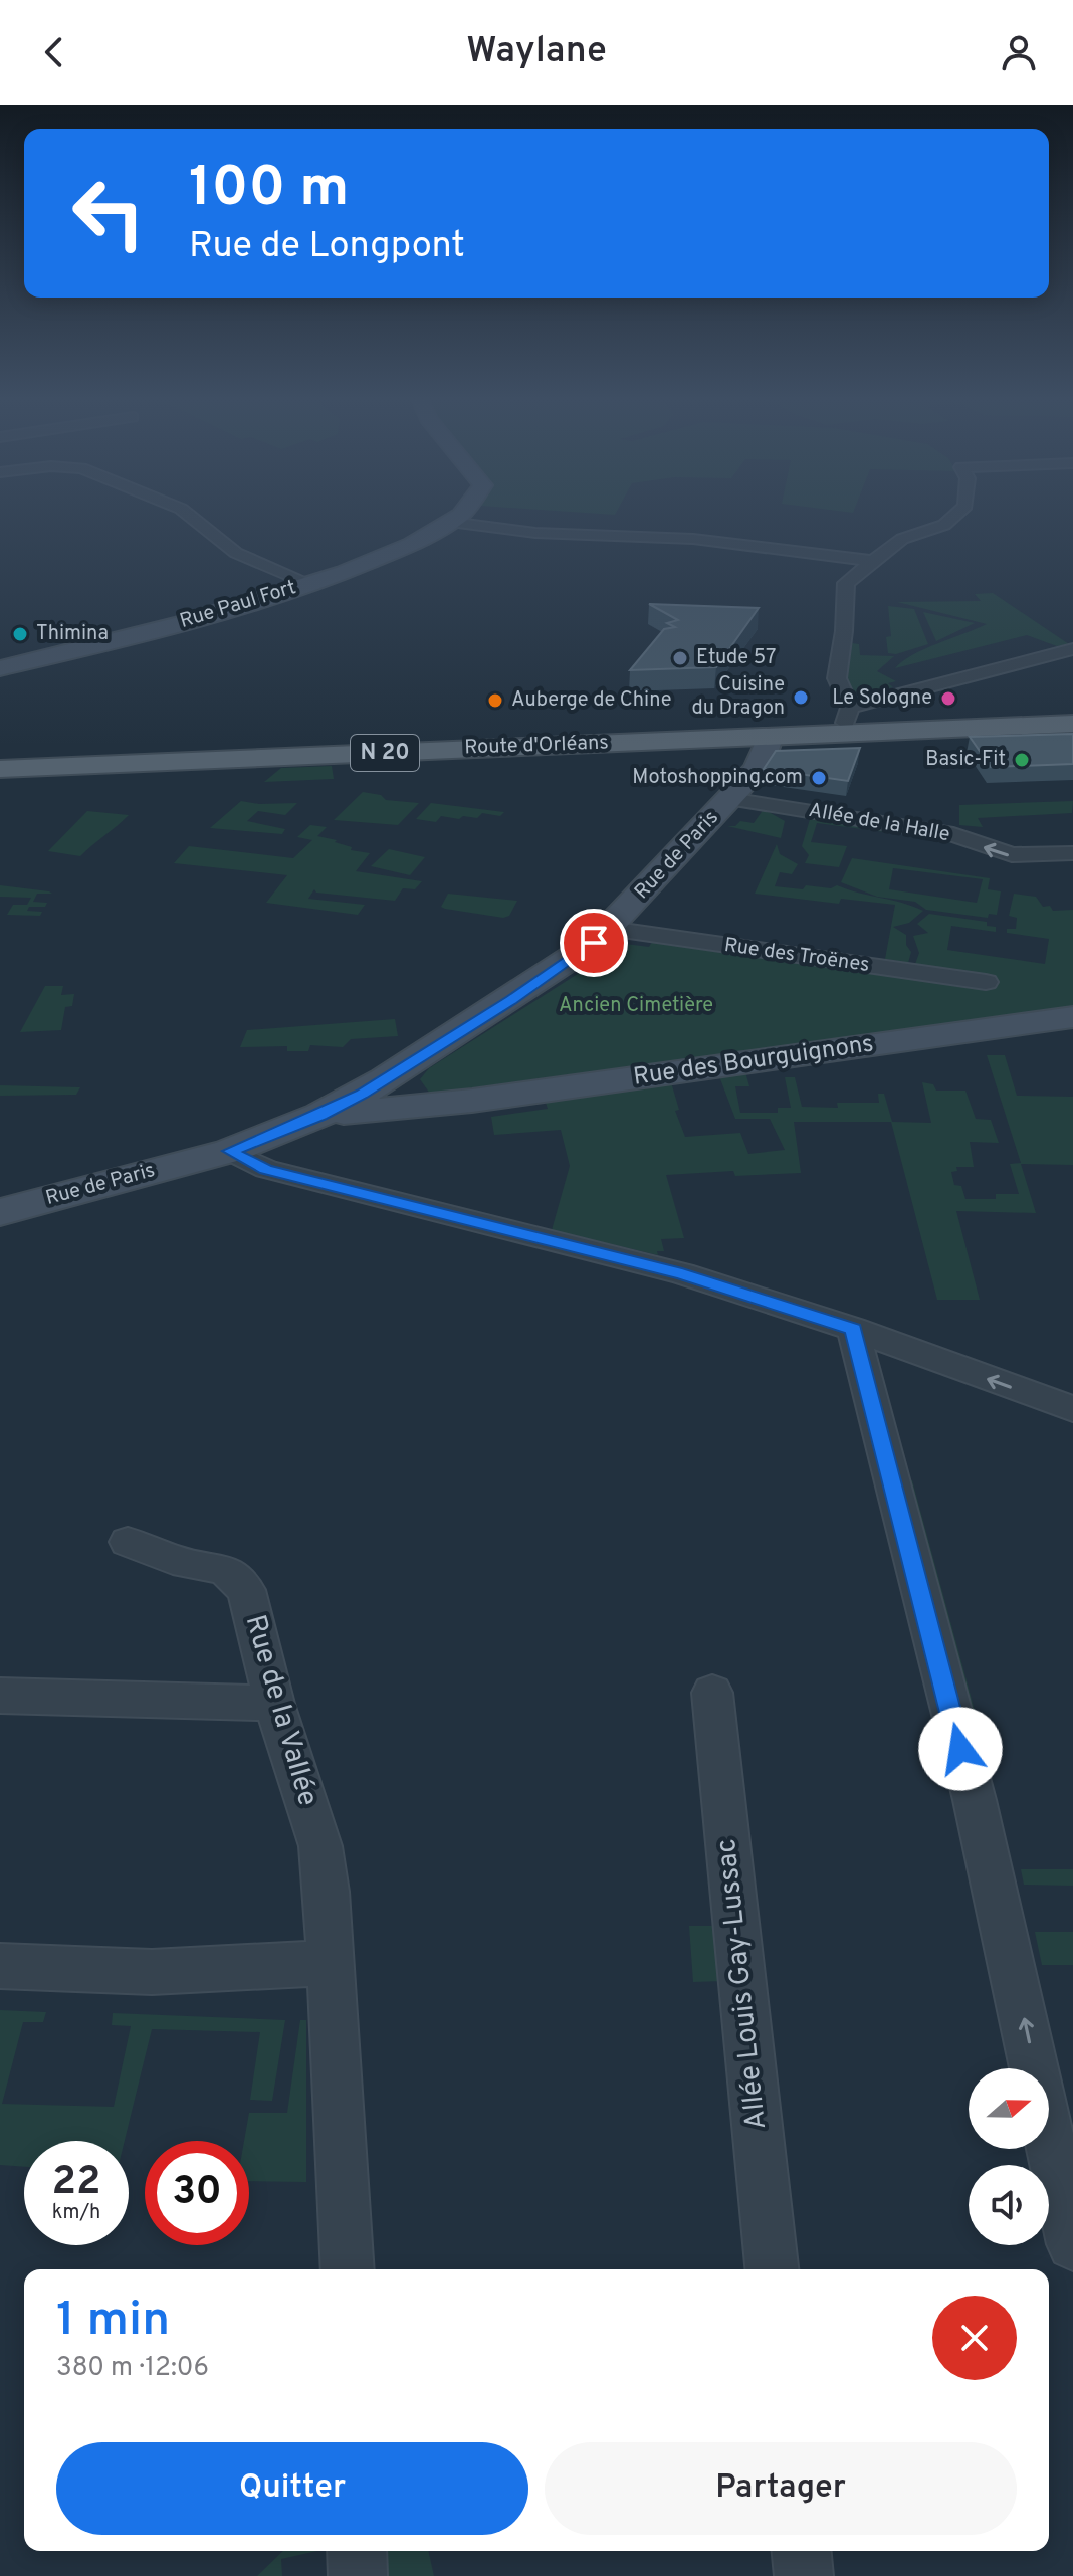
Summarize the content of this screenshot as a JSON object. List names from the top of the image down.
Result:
{
  "streets": {
    "main road": ["Route d'Orléans", "N 20"],
    "street": [
      "Rue Paul Fort",
      "Allée de la Halle",
      "Rue de Paris",
      "Rue des Troënes",
      "Rue des Bourguignons",
      "Rue de la Vallée",
      "Allée Louis Gay-Lussac"
    ]
  },
  "crossings": [
    ["Route d'Orléans", "Rue de Paris"],
    ["Allée de la Halle", "Rue de Paris"],
    ["Rue de Paris", "Rue des Troënes"],
    ["Rue de Paris", "Rue des Bourguignons"]
  ],
  "parks": ["Ancien Cimetière"],
  "places": [
    "Thimina",
    "Etude 57",
    "Cuisine du Dragon",
    "Le Sologne",
    "Auberge de Chine",
    "Basic-Fit",
    "Motoshopping.com"
  ],
  "north": "right",
  "page": {
    "header": "Waylane",
    "turn": ["100 m", "Rue de Longpont"],
    "speed": "22 km/h",
    "limit": "30",
    "heading": ["1 min", "380 m · 12:06"],
    "buttons": ["Quitter", "Partager"]
  }
}
